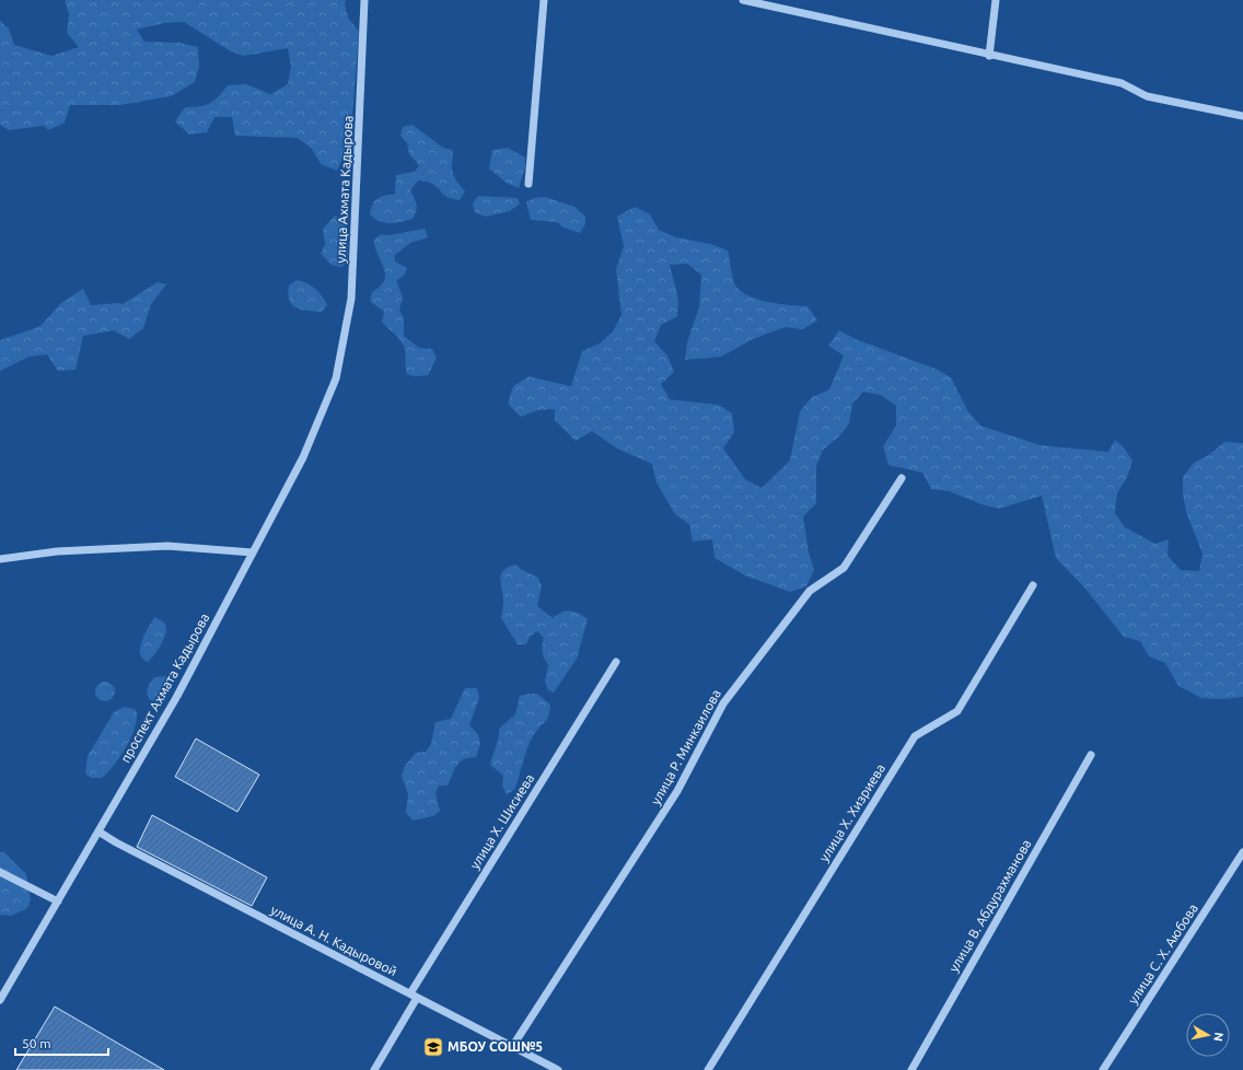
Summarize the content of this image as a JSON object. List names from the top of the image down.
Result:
{
  "streets": {
    "street": [
      "улица Ахмата Кадырова",
      "проспект Ахмата Кадырова",
      "улица Р. Минкаилова",
      "улица Х. Хизриева",
      "улица Х. Шисиева",
      "улица В. Абдурахманова",
      "улица А. Н. Кадыровой",
      "улица С. Х. Аюбова"
    ]
  },
  "crossings": [
    ["улица Ахмата Кадырова", "проспект Ахмата Кадырова"],
    ["проспект Ахмата Кадырова", "улица А. Н. Кадыровой"],
    ["улица Р. Минкаилова", "улица А. Н. Кадыровой"],
    ["улица Х. Шисиева", "улица А. Н. Кадыровой"]
  ],
  "places": {
    "school or university": ["МБОУ СОШ№5"]
  },
  "scale_bar": "50 m",
  "north": "right"
}
